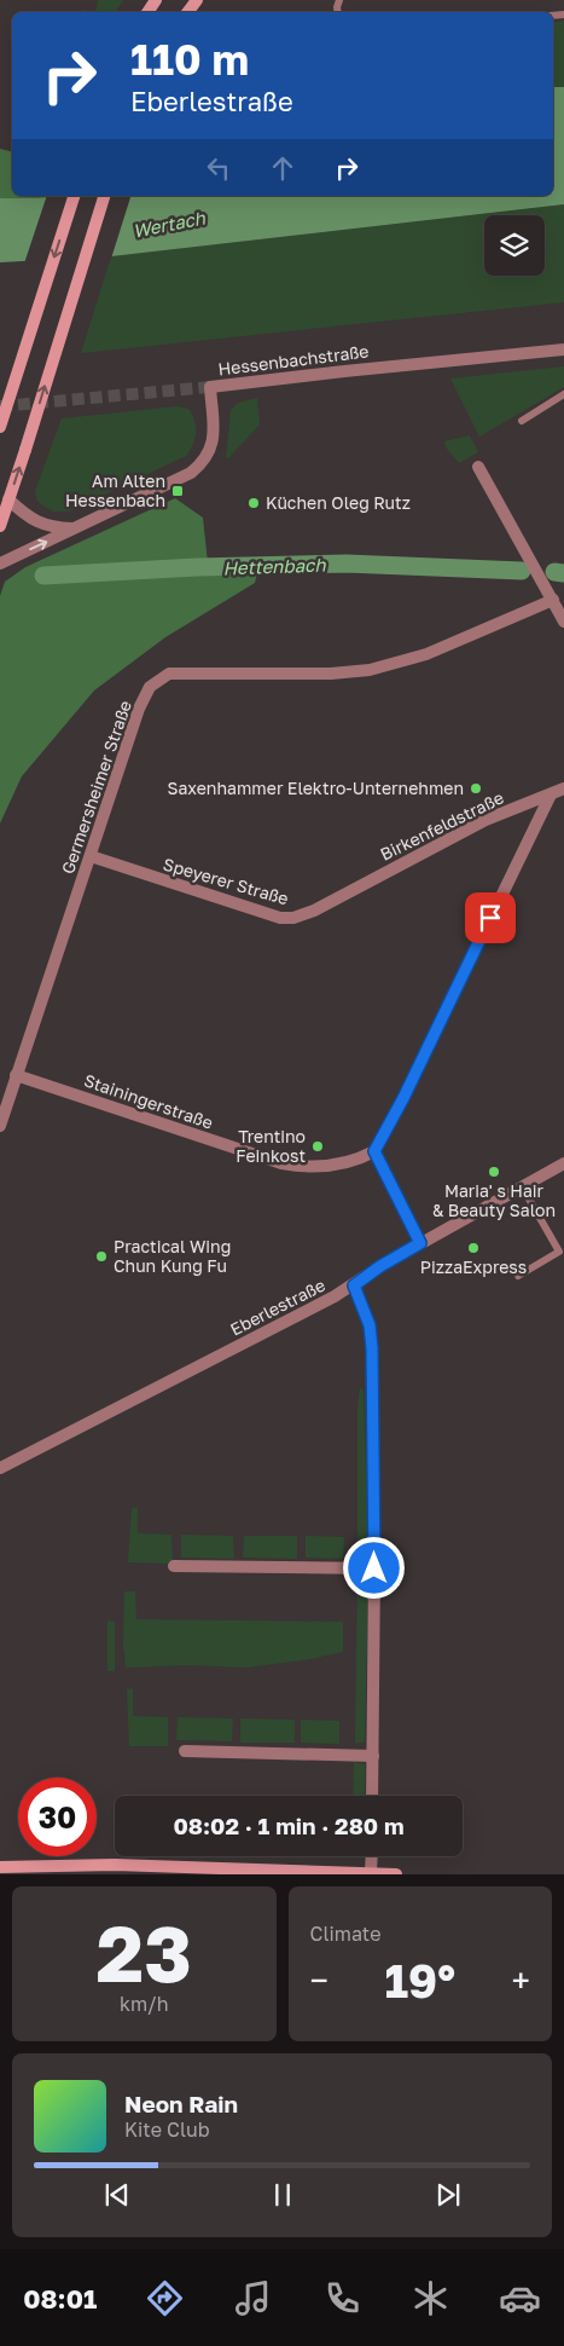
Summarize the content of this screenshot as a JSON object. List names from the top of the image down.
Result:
{
  "streets": {
    "street": [
      "Hessenbachstraße",
      "Germersheimer Straße",
      "Birkenfeldstraße",
      "Speyerer Straße",
      "Stainingerstraße",
      "Eberlestraße"
    ]
  },
  "crossings": [
    ["Germersheimer Straße", "Speyerer Straße"],
    ["Germersheimer Straße", "Stainingerstraße"],
    ["Birkenfeldstraße", "Speyerer Straße"]
  ],
  "water": ["Wertach", "Hettenbach"],
  "places": {
    "transit": ["Am Alten Hessenbach"],
    "other": [
      "Küchen Oleg Rutz",
      "Saxenhammer Elektro-Unternehmen",
      "Trentino Feinkost",
      "Maria' s Hair & Beauty Salon",
      "PizzaExpress",
      "Practical Wing Chun Kung Fu"
    ]
  },
  "page": {
    "turn": ["110 m", "Eberlestraße"],
    "limit": "30",
    "trip": "08:02 · 1 min · 280 m",
    "tile": [
      ["23", "km/h"],
      "Climate"
    ],
    "heat": ["−", "19°", "+"],
    "song": ["Neon Rain", "Kite Club"],
    "tabs": "08:01"
  }
}
